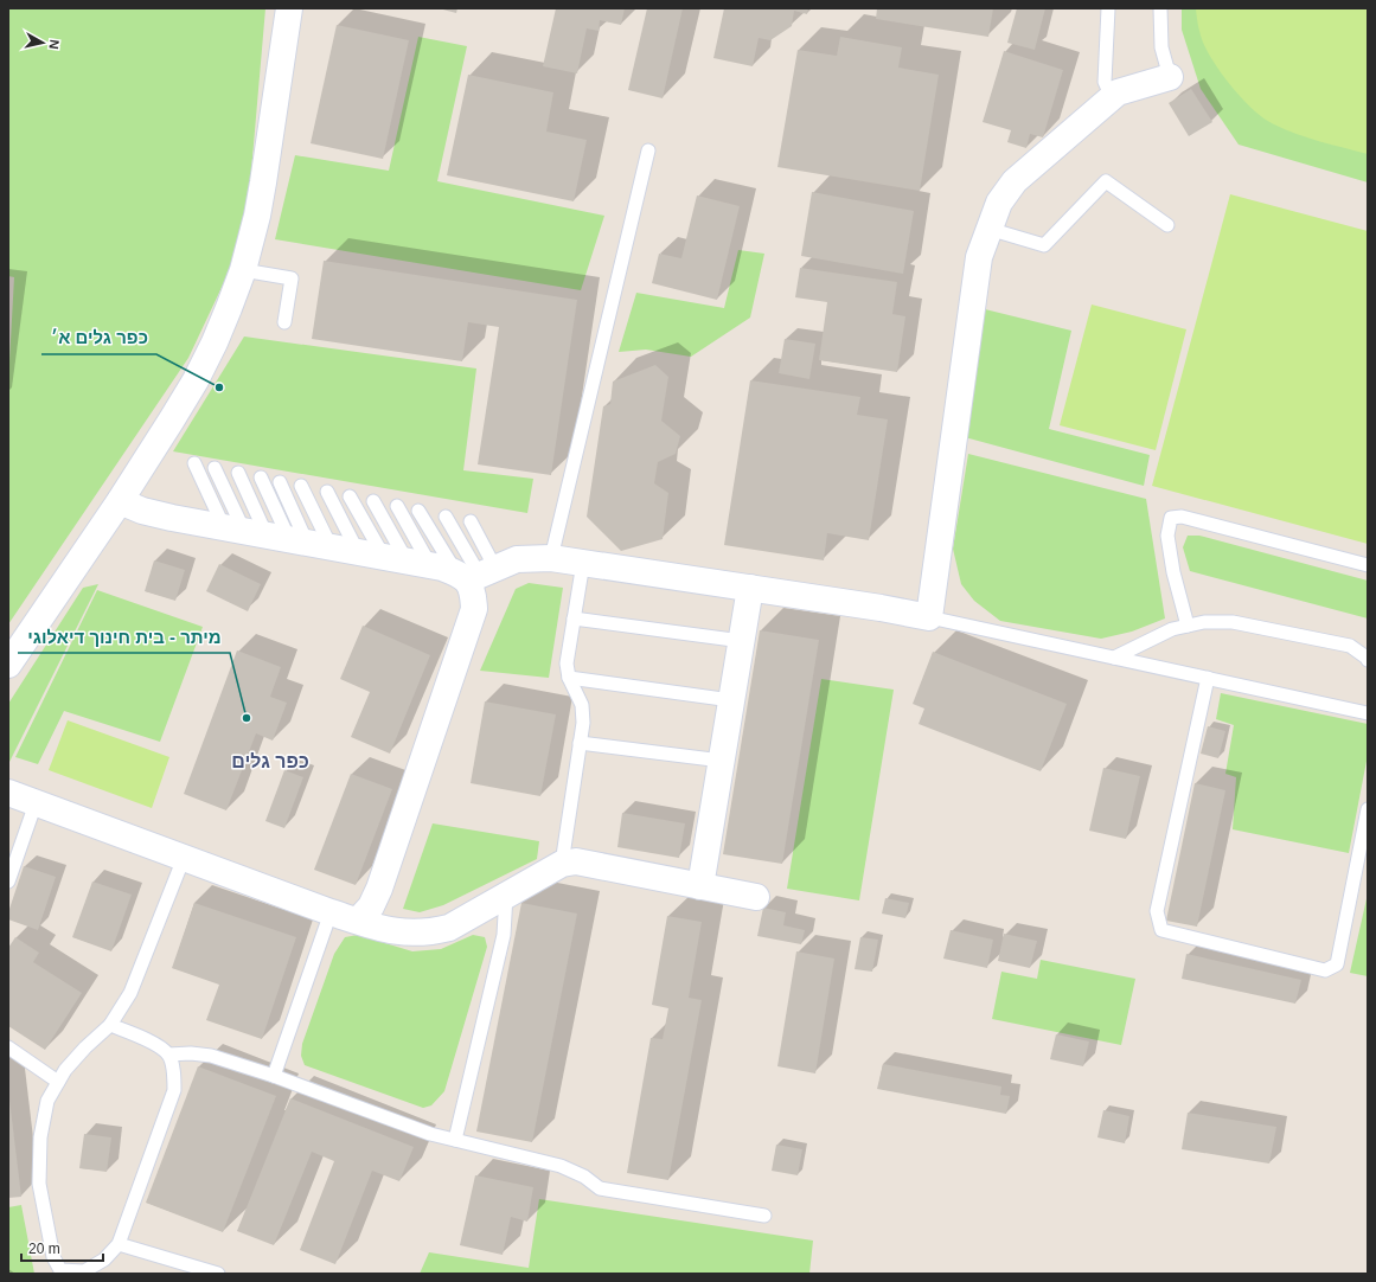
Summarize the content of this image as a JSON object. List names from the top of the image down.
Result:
{
  "districts": ["כפר גלים"],
  "places": ["כפר גלים א׳", "מיתר - בית חינוך דיאלוגי"],
  "scale_bar": "20 m",
  "north": "right"
}
